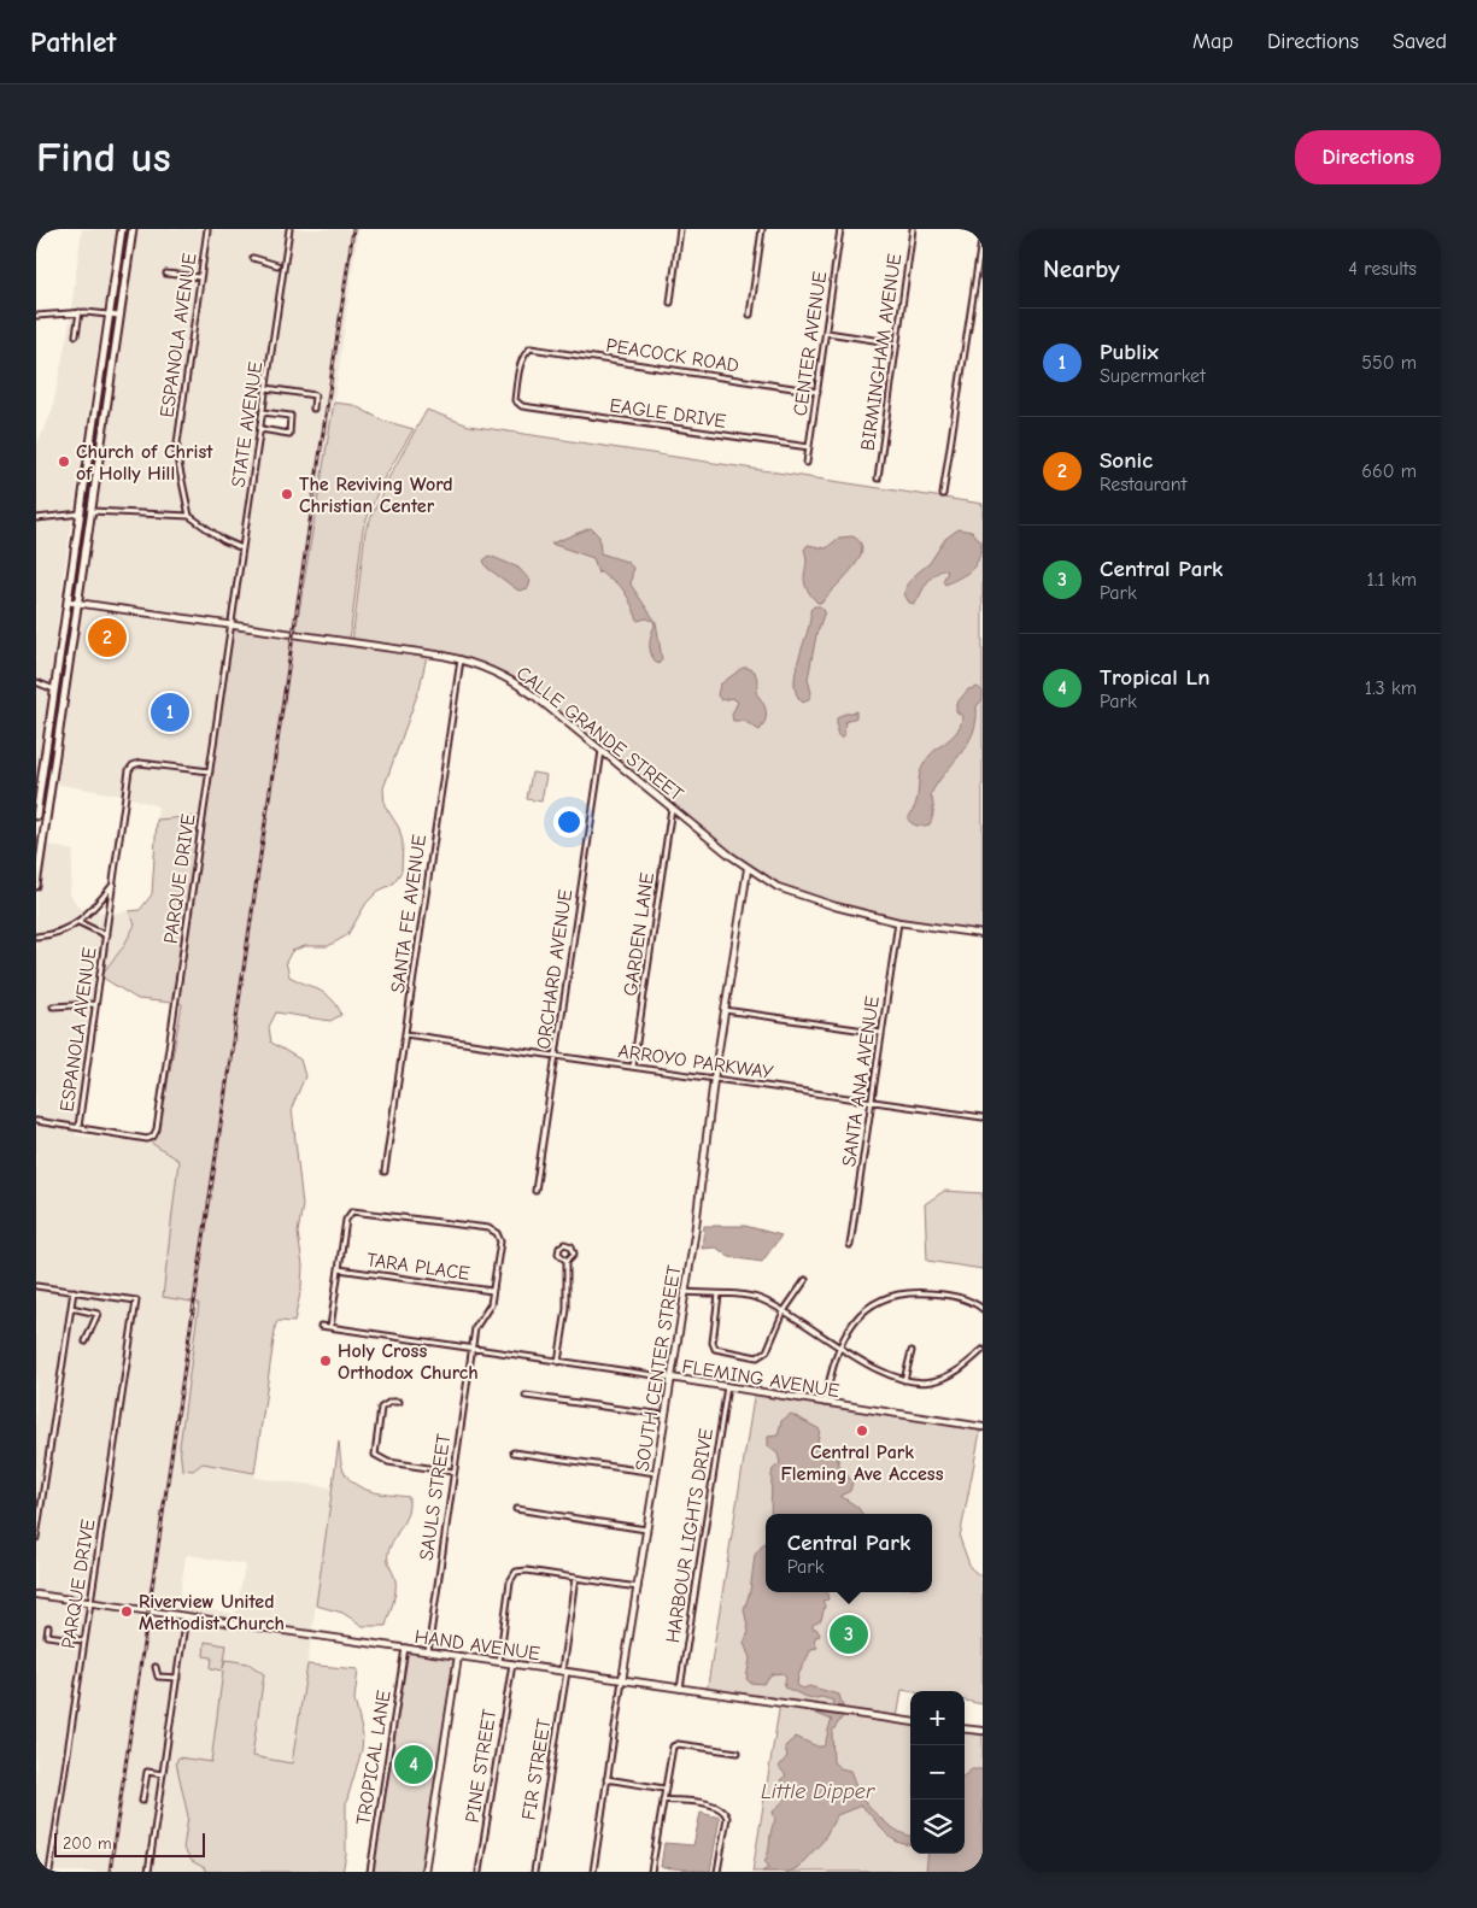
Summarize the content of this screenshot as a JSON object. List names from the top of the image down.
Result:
{
  "streets": {
    "street": [
      "ESPANOLA AVENUE",
      "CENTER AVENUE",
      "BIRMINGHAM AVENUE",
      "PEACOCK ROAD",
      "EAGLE DRIVE",
      "STATE AVENUE",
      "CALLE GRANDE STREET",
      "PARQUE DRIVE",
      "SANTA FE AVENUE",
      "GARDEN LANE",
      "ORCHARD AVENUE",
      "ARROYO PARKWAY",
      "SANTA ANA AVENUE",
      "TARA PLACE",
      "SOUTH CENTER STREET",
      "FLEMING AVENUE",
      "SAULS STREET",
      "HARBOUR LIGHTS DRIVE",
      "HAND AVENUE",
      "TROPICAL LANE",
      "PINE STREET",
      "FIR STREET"
    ]
  },
  "crossings": [
    ["ESPANOLA AVENUE", "PARQUE DRIVE"],
    ["CENTER AVENUE", "PEACOCK ROAD"],
    ["CENTER AVENUE", "EAGLE DRIVE"],
    ["PEACOCK ROAD", "EAGLE DRIVE"],
    ["STATE AVENUE", "CALLE GRANDE STREET"],
    ["STATE AVENUE", "PARQUE DRIVE"],
    ["CALLE GRANDE STREET", "PARQUE DRIVE"],
    ["CALLE GRANDE STREET", "SANTA FE AVENUE"],
    ["CALLE GRANDE STREET", "GARDEN LANE"],
    ["CALLE GRANDE STREET", "ORCHARD AVENUE"],
    ["CALLE GRANDE STREET", "SANTA ANA AVENUE"],
    ["CALLE GRANDE STREET", "SOUTH CENTER STREET"],
    ["PARQUE DRIVE", "HAND AVENUE"],
    ["SANTA FE AVENUE", "ARROYO PARKWAY"],
    ["GARDEN LANE", "ARROYO PARKWAY"],
    ["ORCHARD AVENUE", "ARROYO PARKWAY"],
    ["ARROYO PARKWAY", "SANTA ANA AVENUE"],
    ["ARROYO PARKWAY", "SOUTH CENTER STREET"],
    ["TARA PLACE", "SAULS STREET"],
    ["SOUTH CENTER STREET", "FLEMING AVENUE"],
    ["SOUTH CENTER STREET", "HAND AVENUE"],
    ["FLEMING AVENUE", "SAULS STREET"],
    ["FLEMING AVENUE", "HARBOUR LIGHTS DRIVE"],
    ["SAULS STREET", "HAND AVENUE"],
    ["HARBOUR LIGHTS DRIVE", "HAND AVENUE"],
    ["HAND AVENUE", "TROPICAL LANE"],
    ["HAND AVENUE", "PINE STREET"],
    ["HAND AVENUE", "FIR STREET"]
  ],
  "water": ["Little Dipper"],
  "places": [
    "Church of Christ of Holly Hill",
    "The Reviving Word Christian Center",
    "Holy Cross Orthodox Church",
    "Central Park Fleming Ave Access",
    "Riverview United Methodist Church"
  ],
  "scale_bar": "200 m",
  "page": {
    "header": "Pathlet",
    "nav": ["Map", "Directions", "Saved"],
    "buttons": "Directions",
    "title": "Find us",
    "heading": ["Nearby", "4 results"],
    "list": [
      {
        "mark": "1",
        "name": "Publix",
        "note": "Supermarket",
        "value": "550 m"
      },
      {
        "mark": "2",
        "name": "Sonic",
        "note": "Restaurant",
        "value": "660 m"
      },
      {
        "mark": "3",
        "name": "Central Park",
        "note": "Park",
        "value": "1.1 km"
      },
      {
        "mark": "4",
        "name": "Tropical Ln",
        "note": "Park",
        "value": "1.3 km"
      }
    ],
    "pins": [
      "2",
      "1",
      "3",
      "4"
    ],
    "popup": ["Central Park", "Park"],
    "map_buttons": ["+", "−"],
    "scale": "200 m"
  }
}
